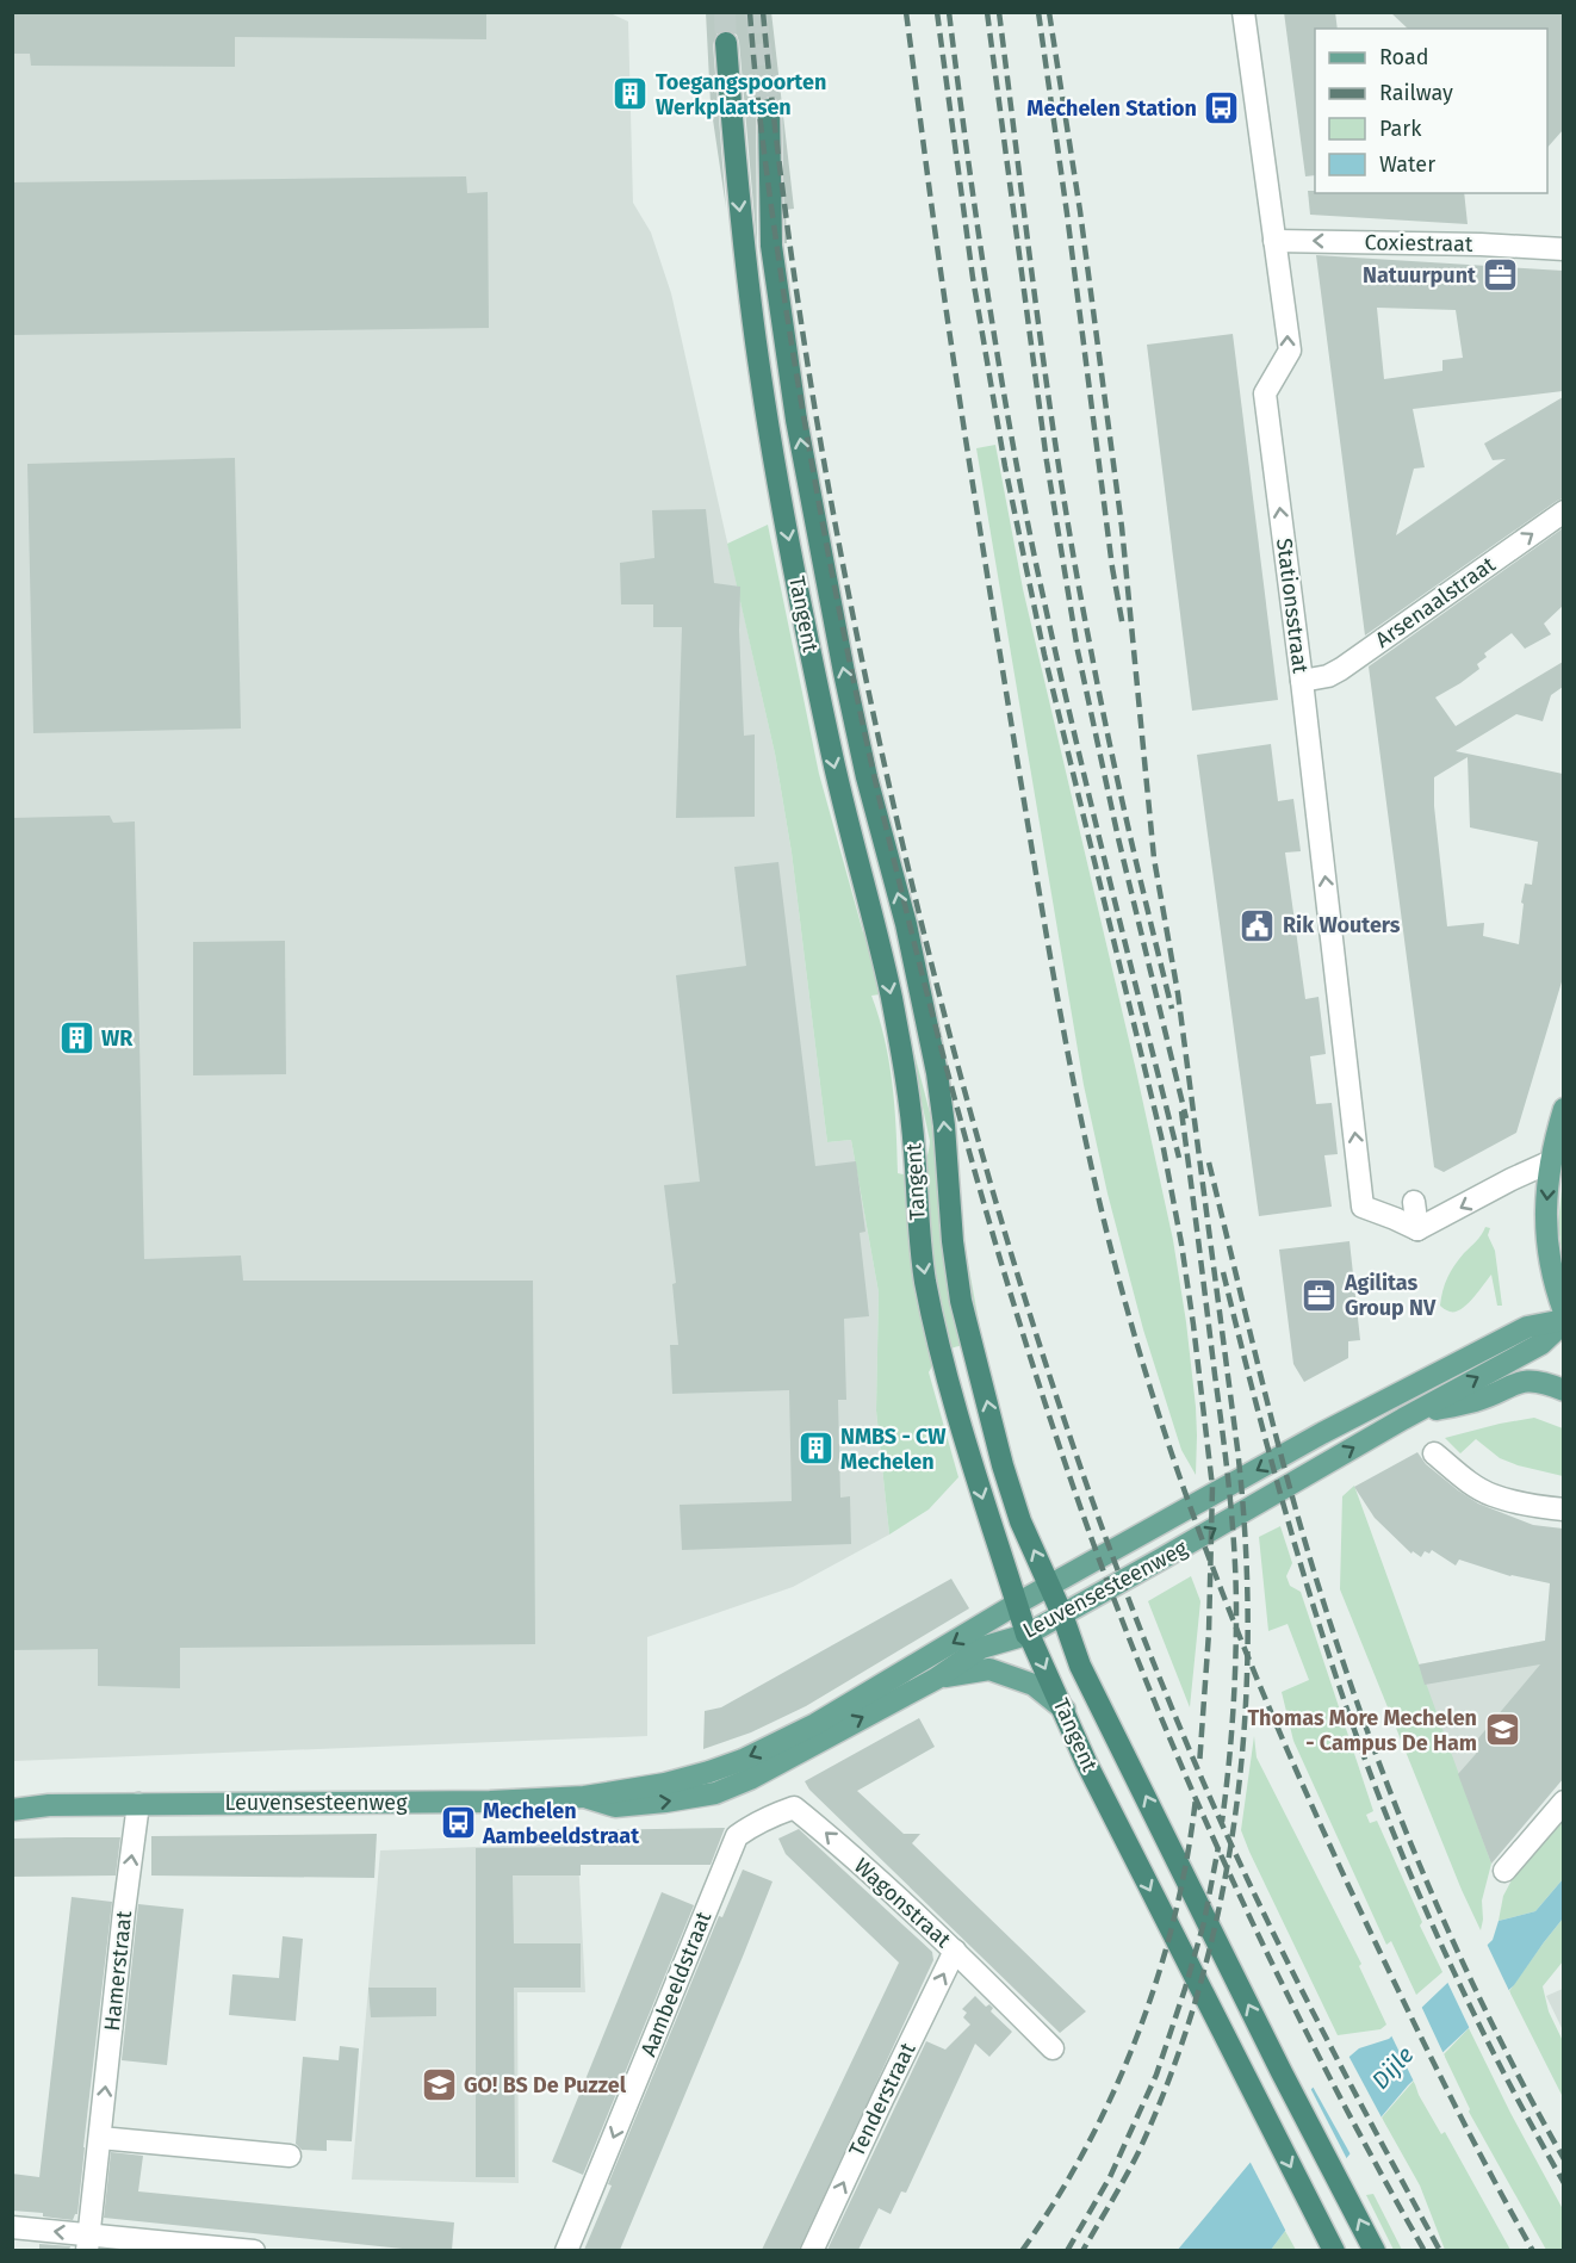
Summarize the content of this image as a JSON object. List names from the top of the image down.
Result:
{
  "streets": {
    "highway": ["Tangent"],
    "main road": ["Leuvensesteenweg"],
    "street": [
      "Coxiestraat",
      "Arsenaalstraat",
      "Stationsstraat",
      "Wagonstraat",
      "Hamerstraat",
      "Aambeeldstraat",
      "Tenderstraat"
    ]
  },
  "crossings": [
    ["Coxiestraat", "Stationsstraat"],
    ["Arsenaalstraat", "Stationsstraat"],
    ["Tangent", "Leuvensesteenweg"],
    ["Leuvensesteenweg", "Hamerstraat"],
    ["Wagonstraat", "Aambeeldstraat"],
    ["Wagonstraat", "Tenderstraat"]
  ],
  "one_way": [
    "Coxiestraat",
    "Arsenaalstraat",
    "Stationsstraat",
    "Wagonstraat",
    "Hamerstraat",
    "Aambeeldstraat",
    "Tenderstraat"
  ],
  "water": ["Dijle"],
  "places": {
    "building": ["Toegangspoorten Werkplaatsen", "WR", "NMBS - CW Mechelen"],
    "bus stop": ["Mechelen Station", "Mechelen Aambeeldstraat"],
    "office": ["Natuurpunt", "Agilitas Group NV"],
    "public building": ["Rik Wouters"],
    "school or university": ["Thomas More Mechelen - Campus De Ham", "GO! BS De Puzzel"]
  },
  "legend": [
    "Road",
    "Railway",
    "Park",
    "Water"
  ]
}
